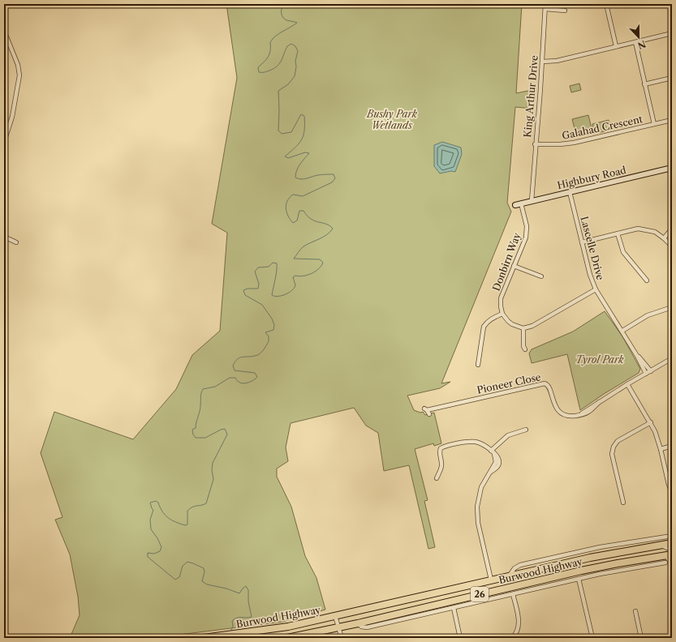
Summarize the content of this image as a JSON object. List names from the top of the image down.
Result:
{
  "streets": {
    "highway": ["Burwood Highway", "26"],
    "main road": ["Highbury Road"],
    "street": [
      "King Arthur Drive",
      "Galahad Crescent",
      "Lascelle Drive",
      "Donbirn Way",
      "Pioneer Close"
    ]
  },
  "crossings": [
    ["King Arthur Drive", "Galahad Crescent"],
    ["King Arthur Drive", "Highbury Road"],
    ["Highbury Road", "Lascelle Drive"],
    ["Highbury Road", "Donbirn Way"]
  ],
  "parks": ["Bushy Park Wetlands", "Tyrol Park"],
  "north": "bottom"
}
